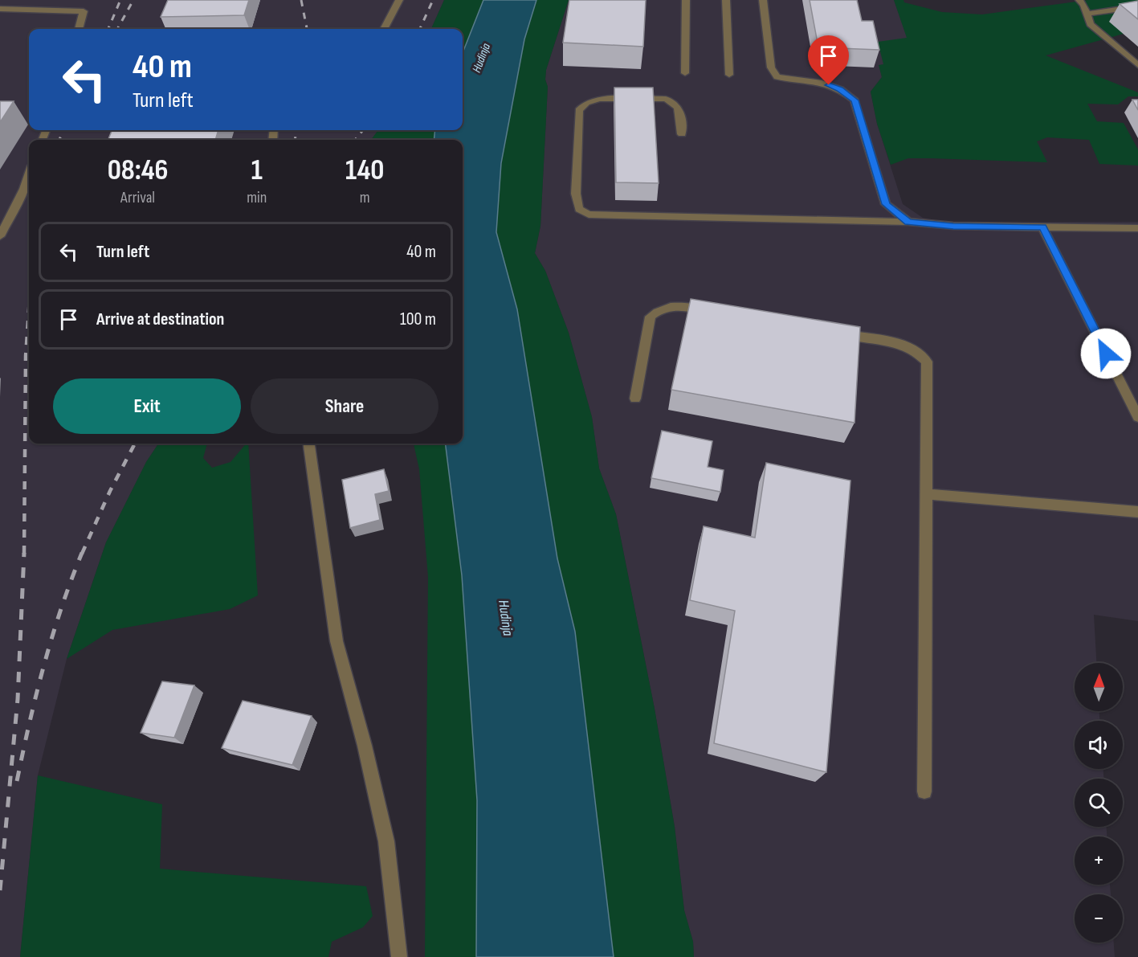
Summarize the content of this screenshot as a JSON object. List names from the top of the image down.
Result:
{
  "water": ["Hudinja"],
  "north": "top",
  "page": {
    "turn": ["40 m", "Turn left"],
    "eta": [
      "08:46",
      "Arrival",
      "1",
      "min",
      "140",
      "m"
    ],
    "list": [
      {
        "name": "Turn left",
        "value": "40 m"
      },
      {
        "name": "Arrive at destination",
        "value": "100 m"
      }
    ],
    "buttons": ["Exit", "Share"],
    "map_buttons": ["+", "−"]
  }
}
